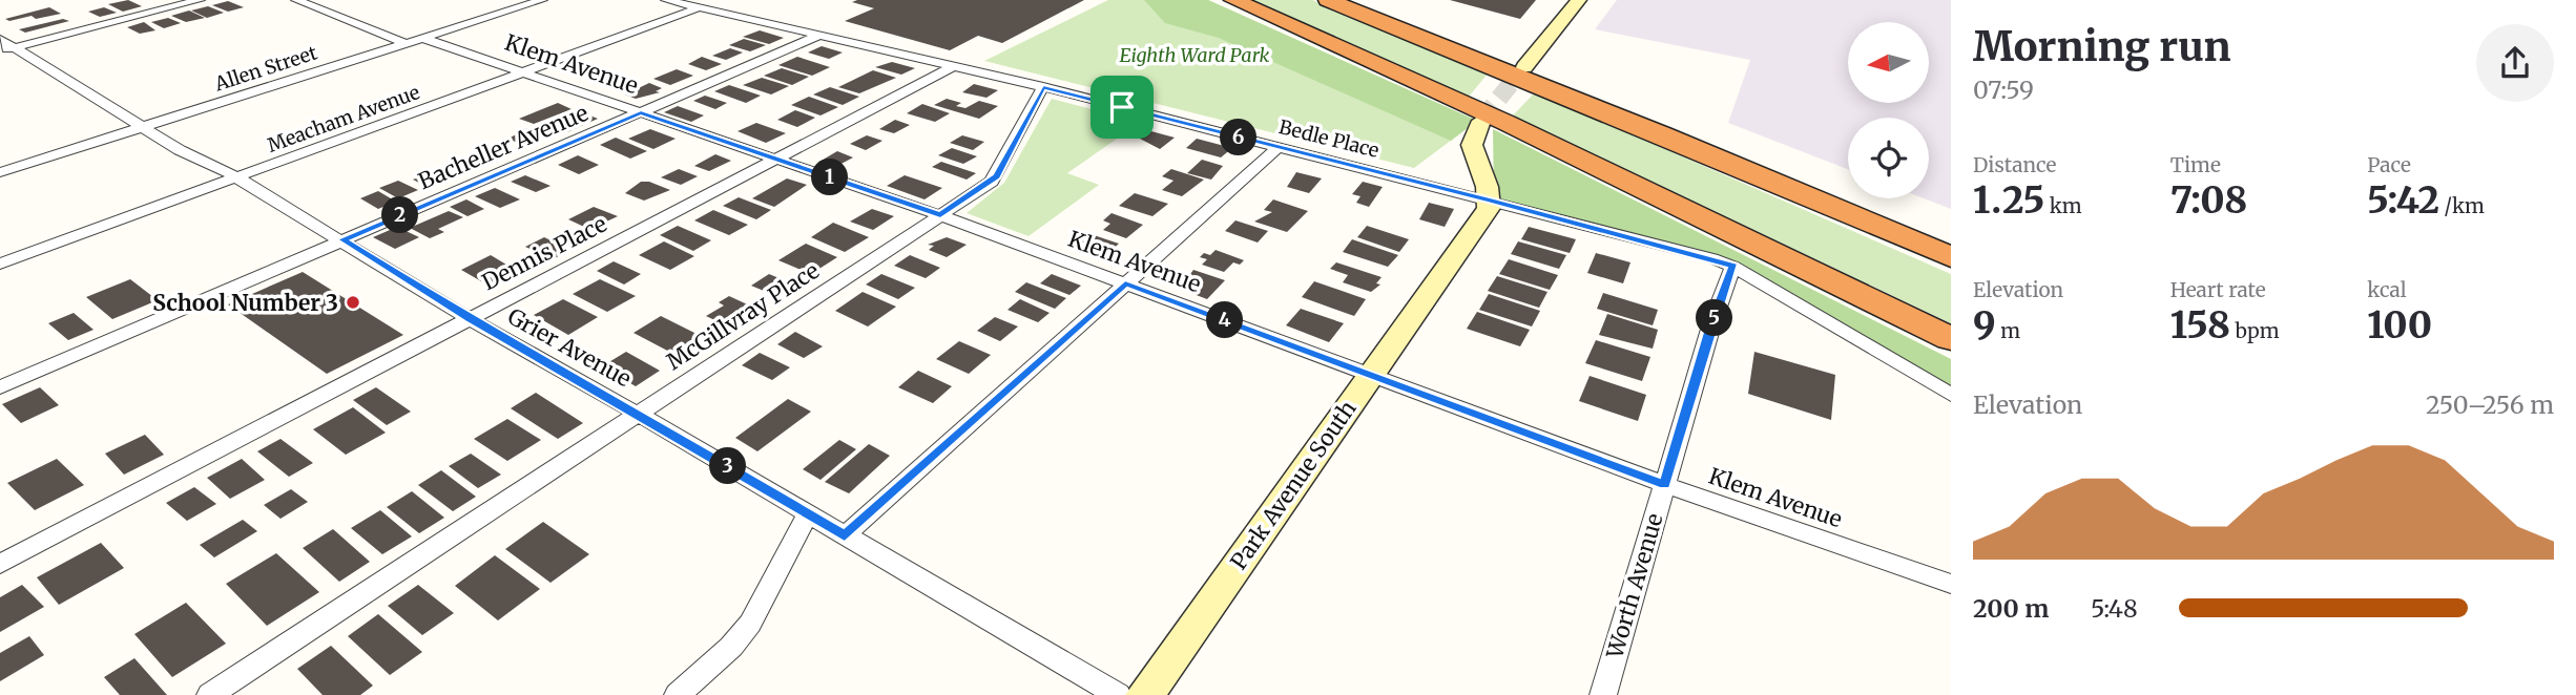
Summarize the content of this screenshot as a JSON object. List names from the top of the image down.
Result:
{
  "streets": {
    "street": [
      "Klem Avenue",
      "Allen Street",
      "Meacham Avenue",
      "Bedle Place",
      "Bacheller Avenue",
      "Dennis Place",
      "McGillvray Place",
      "Grier Avenue",
      "Park Avenue South",
      "Worth Avenue"
    ]
  },
  "crossings": [
    ["Klem Avenue", "Allen Street"],
    ["Klem Avenue", "Meacham Avenue"],
    ["Klem Avenue", "Bacheller Avenue"],
    ["Klem Avenue", "Dennis Place"],
    ["Klem Avenue", "McGillvray Place"],
    ["Klem Avenue", "Park Avenue South"],
    ["Klem Avenue", "Worth Avenue"],
    ["Allen Street", "Grier Avenue"],
    ["Meacham Avenue", "Bedle Place"],
    ["Meacham Avenue", "Grier Avenue"],
    ["Bedle Place", "Bacheller Avenue"],
    ["Bedle Place", "Dennis Place"],
    ["Bedle Place", "McGillvray Place"],
    ["Bedle Place", "Park Avenue South"],
    ["Bedle Place", "Worth Avenue"],
    ["Bacheller Avenue", "Grier Avenue"],
    ["Dennis Place", "Grier Avenue"],
    ["McGillvray Place", "Grier Avenue"]
  ],
  "parks": ["Eighth Ward Park"],
  "places": ["School Number 3"],
  "north": "left",
  "page": {
    "heading": ["Morning run", "07:59"],
    "pins": [
      "6",
      "1",
      "2",
      "5",
      "4",
      "3"
    ],
    "stats": [
      ["Distance", "1.25 km"],
      ["Time", "7:08"],
      ["Pace", "5:42 /km"],
      ["Elevation", "9 m"],
      ["Heart rate", "158 bpm"],
      ["kcal", "100"]
    ],
    "chart": ["Elevation", "250–256 m"],
    "list": [
      {
        "name": "200 m",
        "note": "5:48"
      }
    ]
  }
}
